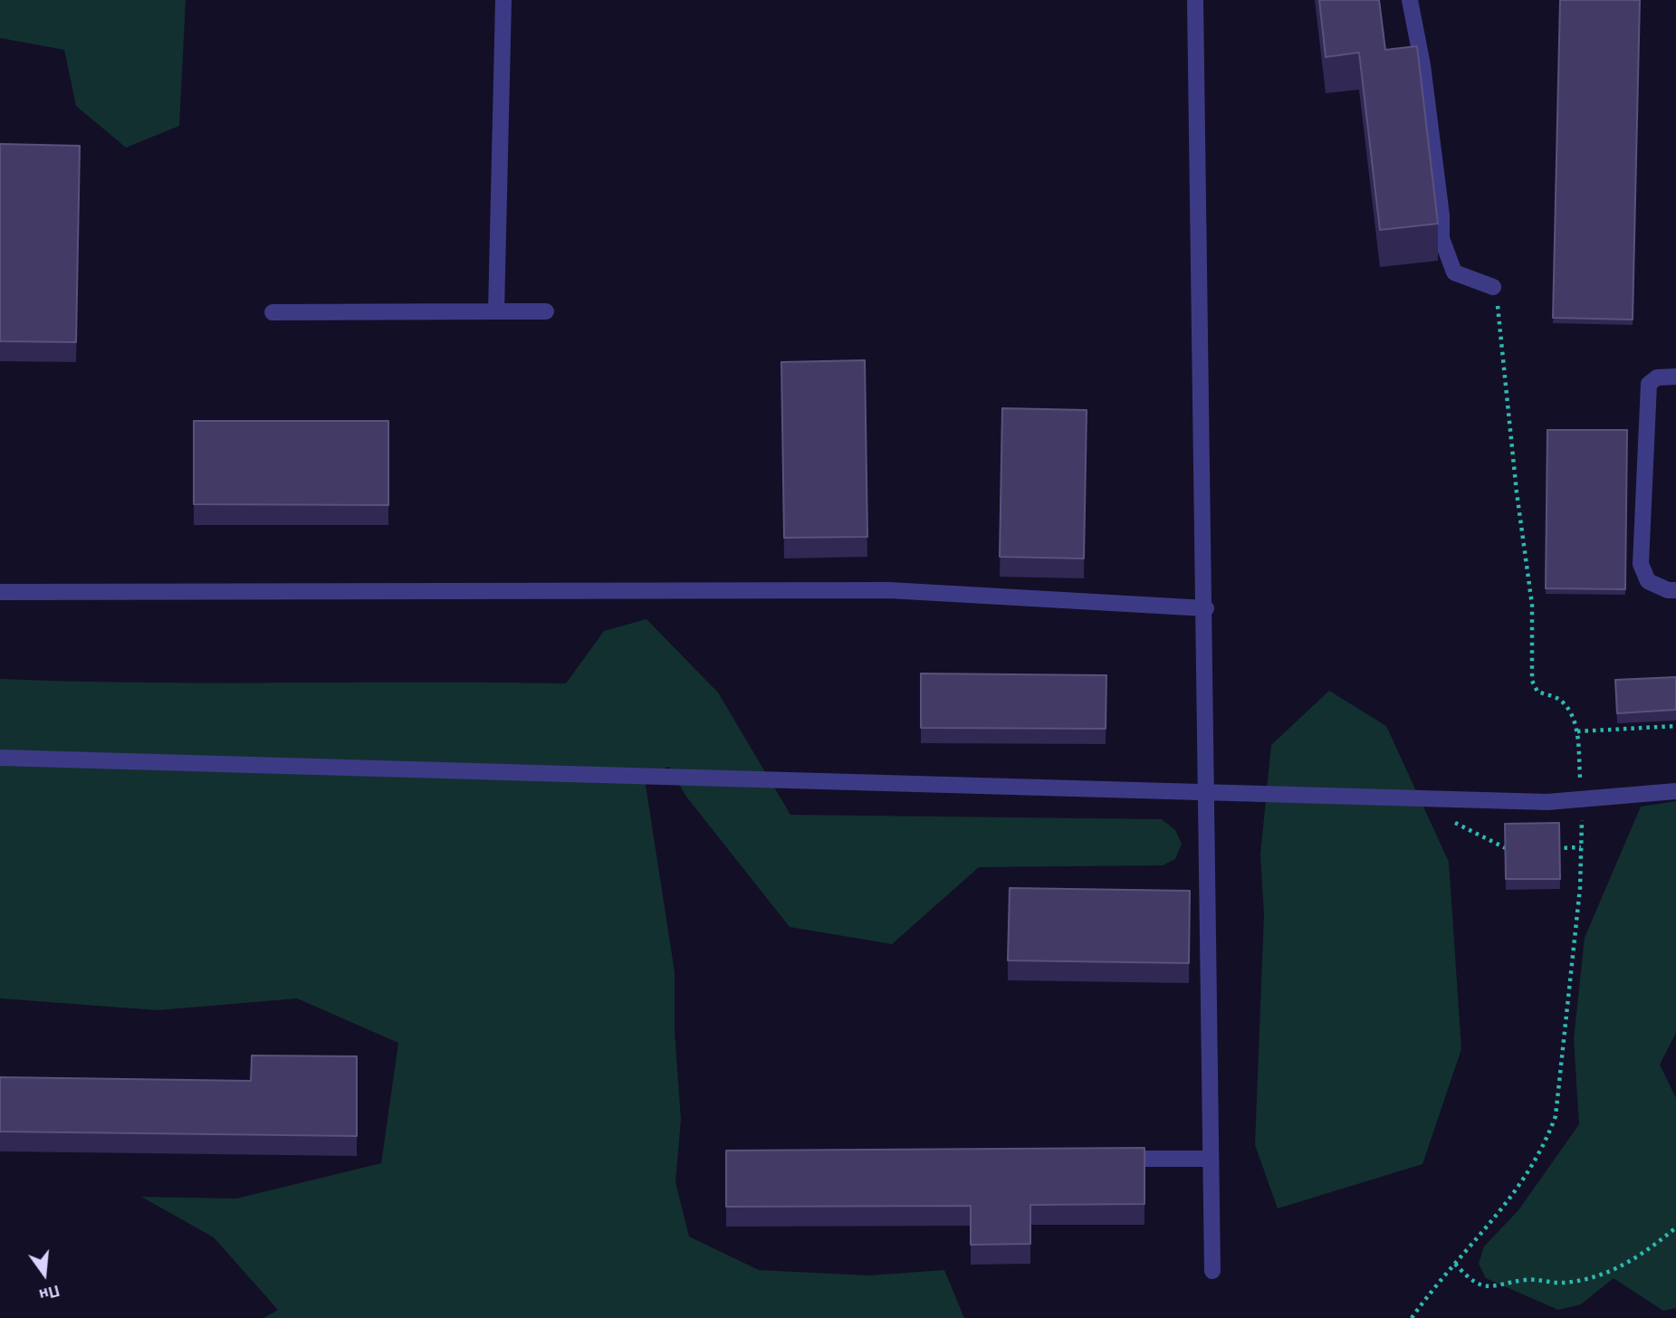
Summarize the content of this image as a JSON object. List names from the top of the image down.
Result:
{
  "north": "bottom"
}
